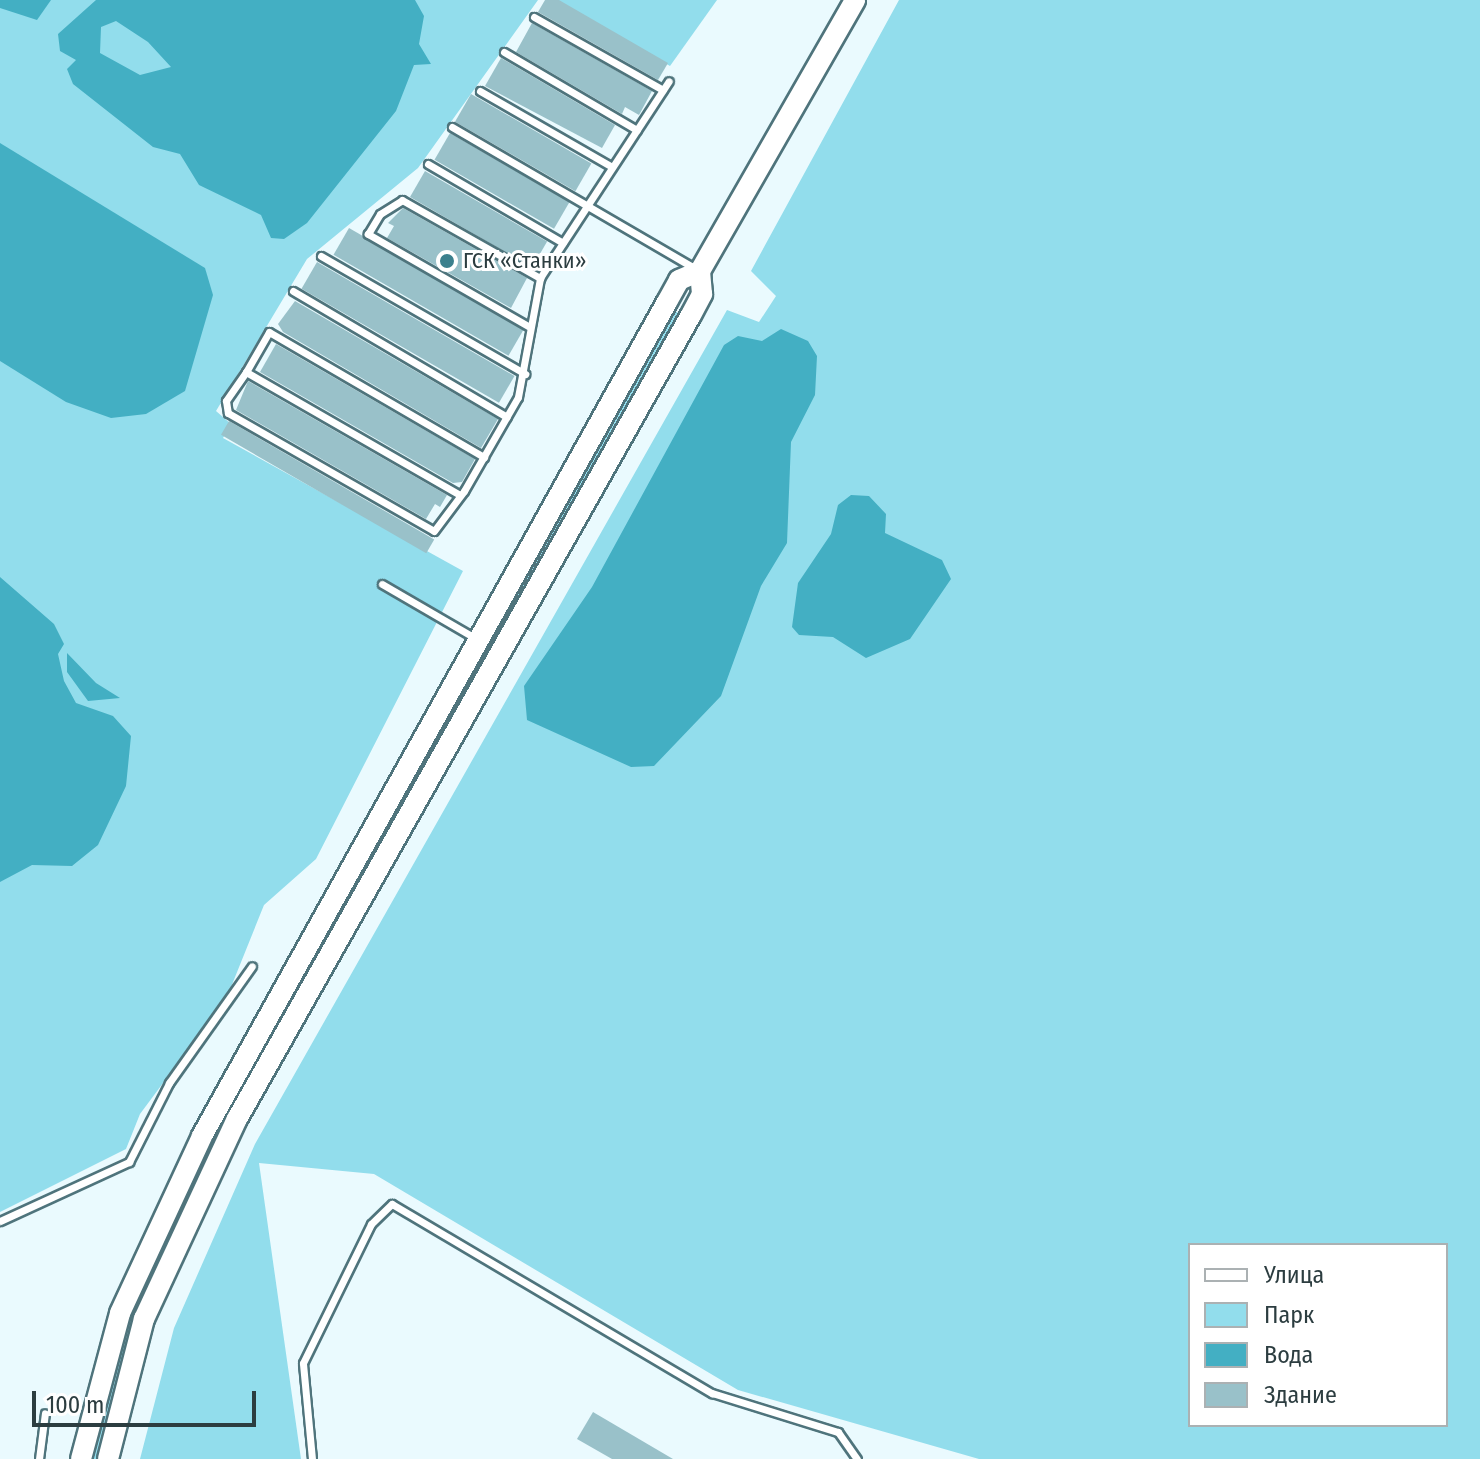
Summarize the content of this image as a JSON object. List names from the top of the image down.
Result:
{
  "places": ["ГСК «Станки»"],
  "legend": [
    "Улица",
    "Парк",
    "Вода",
    "Здание"
  ],
  "scale_bar": "100 m"
}
